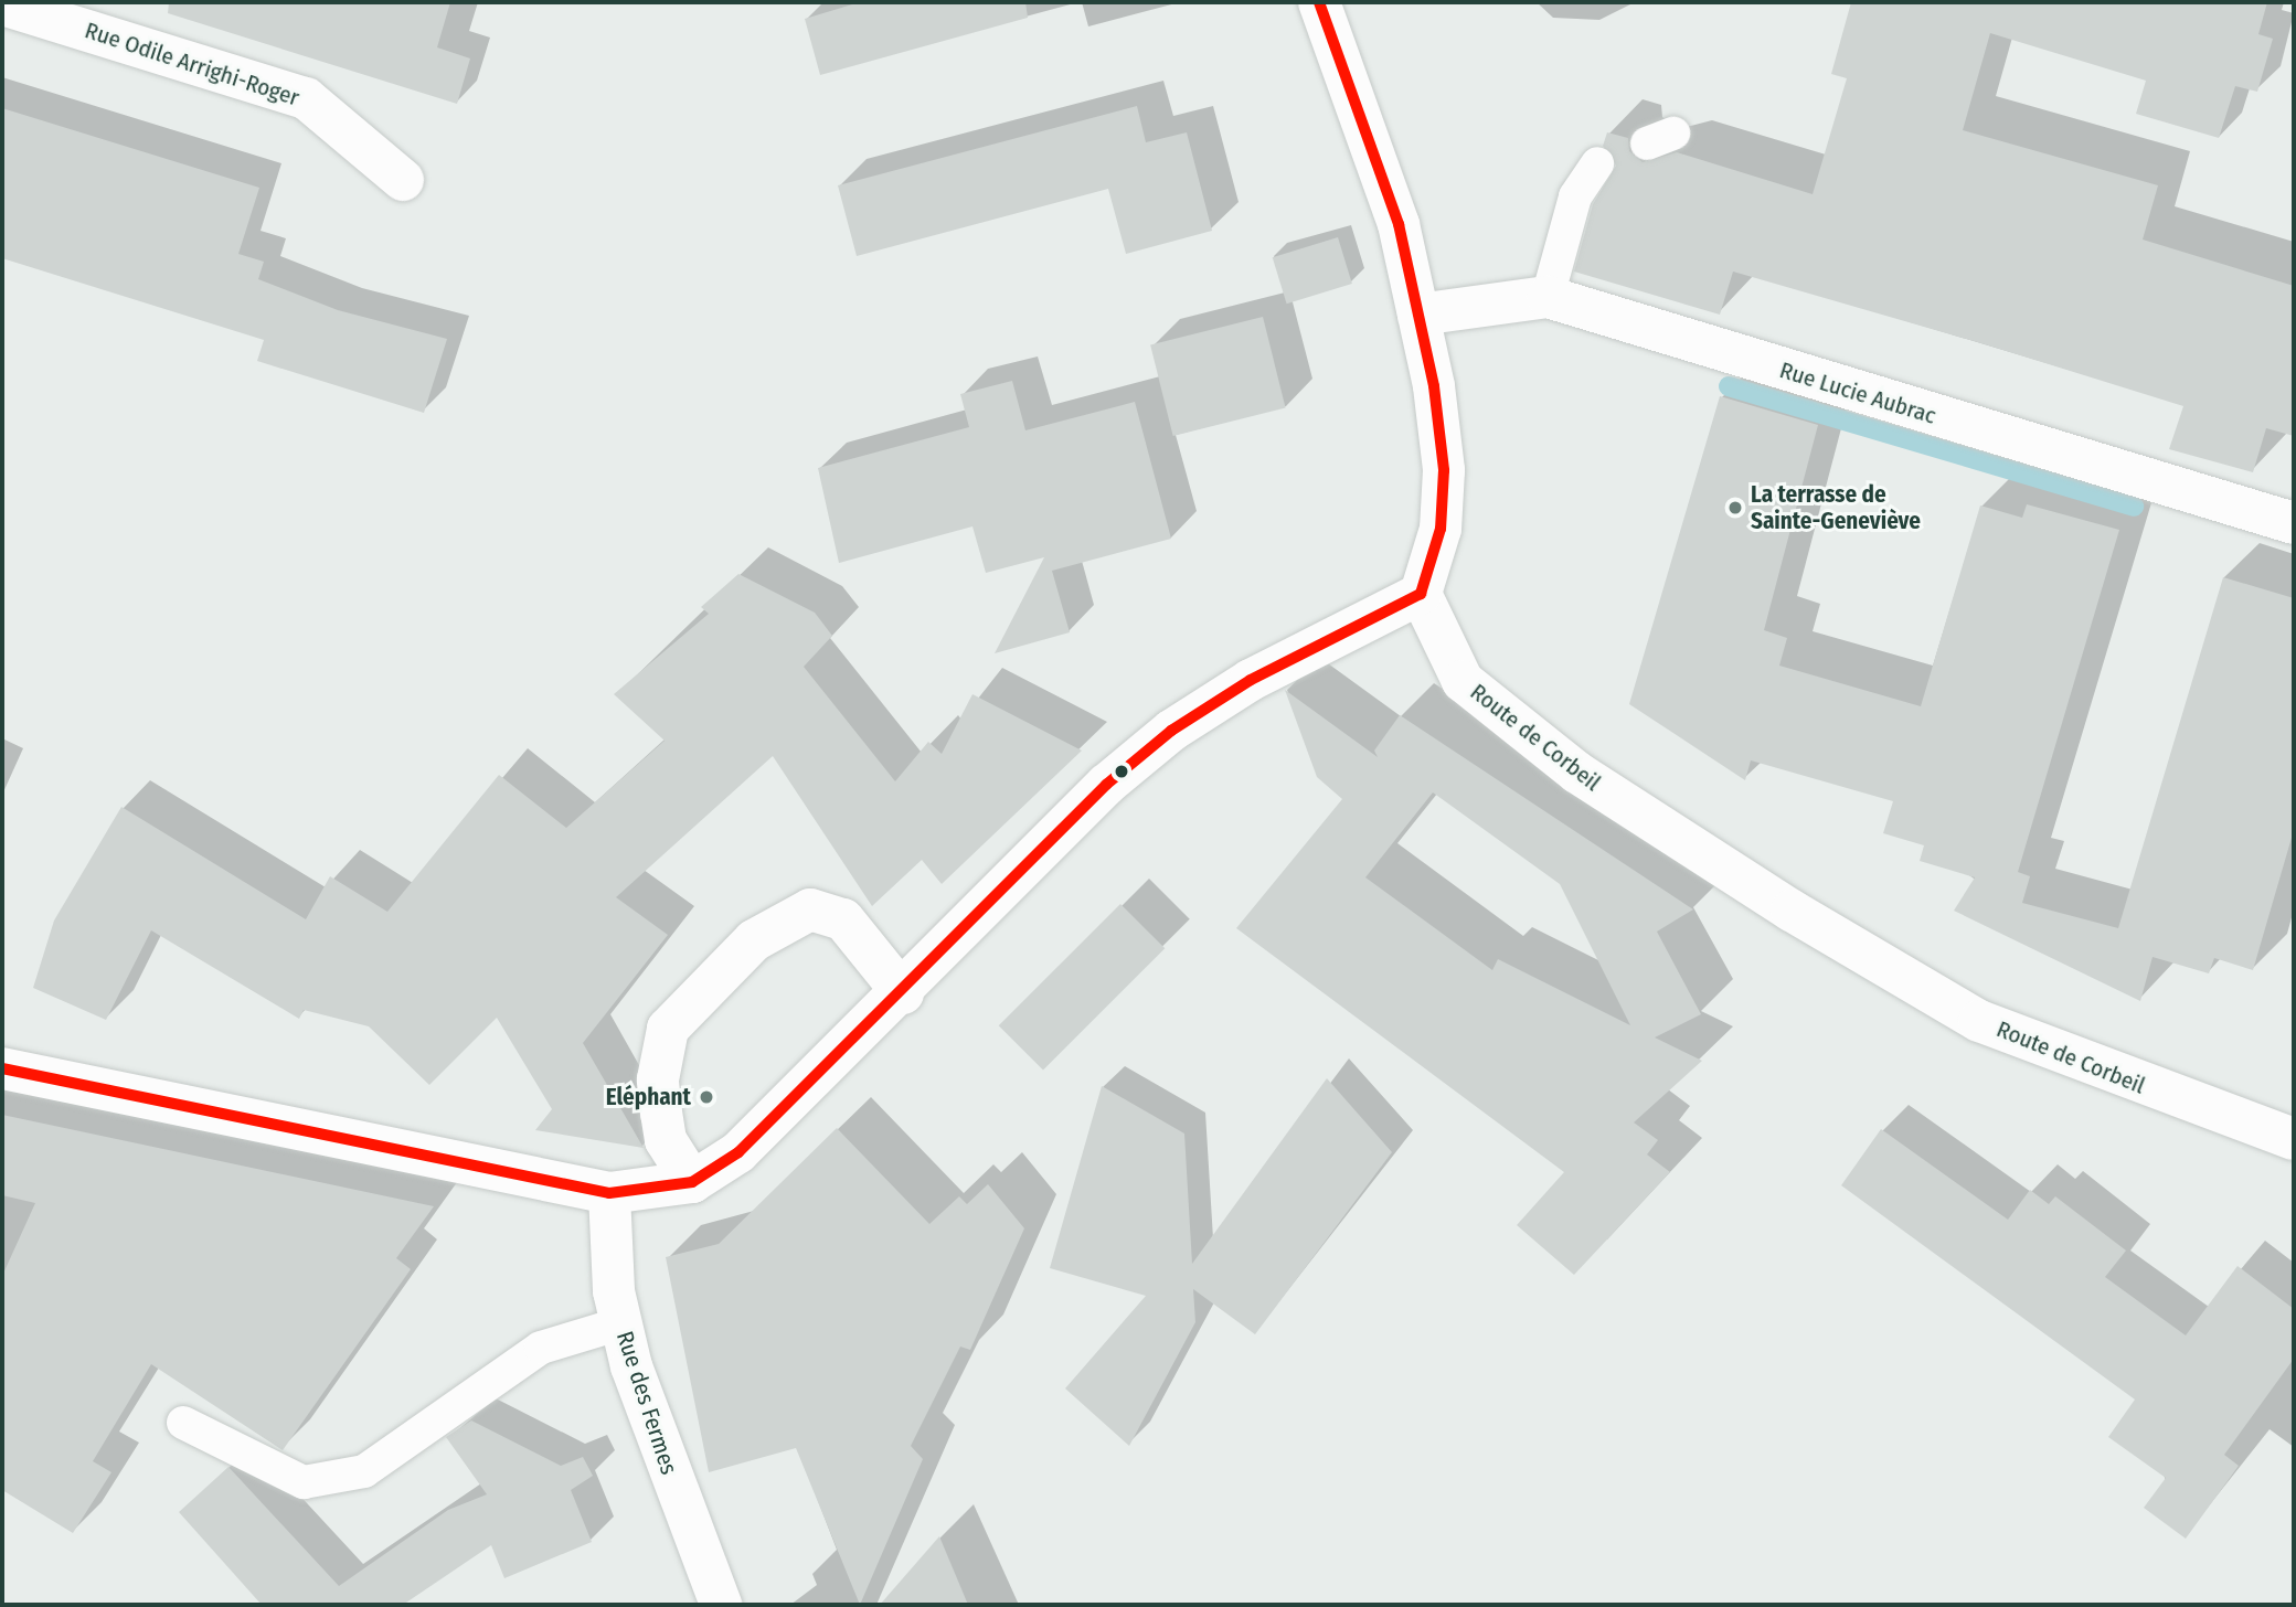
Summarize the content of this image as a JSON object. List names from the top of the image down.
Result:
{
  "streets": {
    "street": [
      "Rue Odile Arrighi-Roger",
      "Rue Lucie Aubrac",
      "Route de Corbeil",
      "Rue des Fermes"
    ]
  },
  "places": ["La terrasse de Sainte-Geneviève", "Eléphant"]
}
